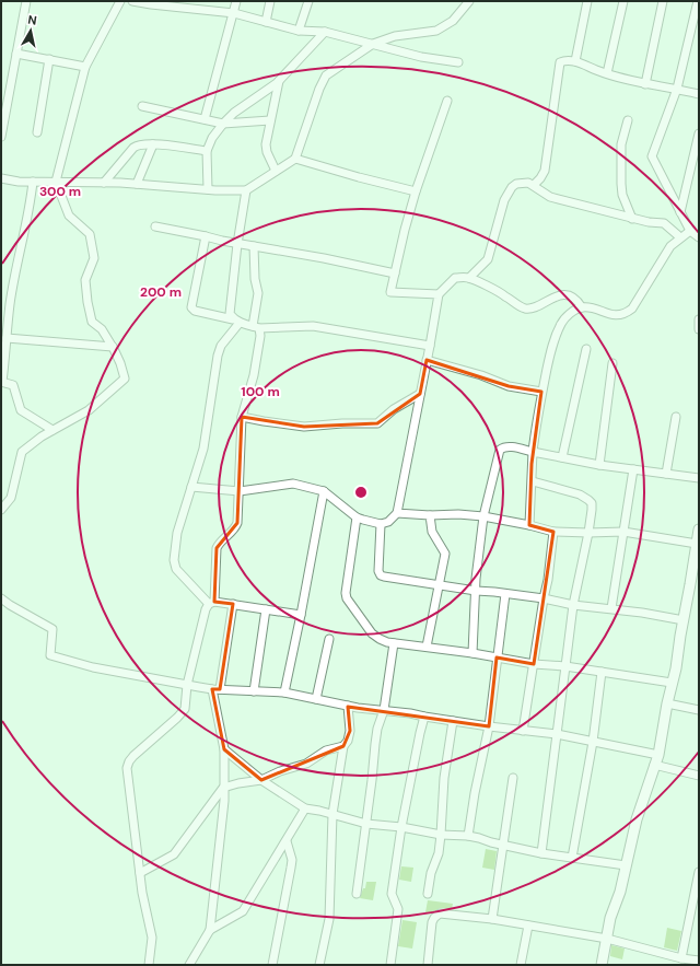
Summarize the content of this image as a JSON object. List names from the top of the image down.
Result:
{
  "north": "top",
  "rings": ["300 m", "200 m", "100 m"]
}
